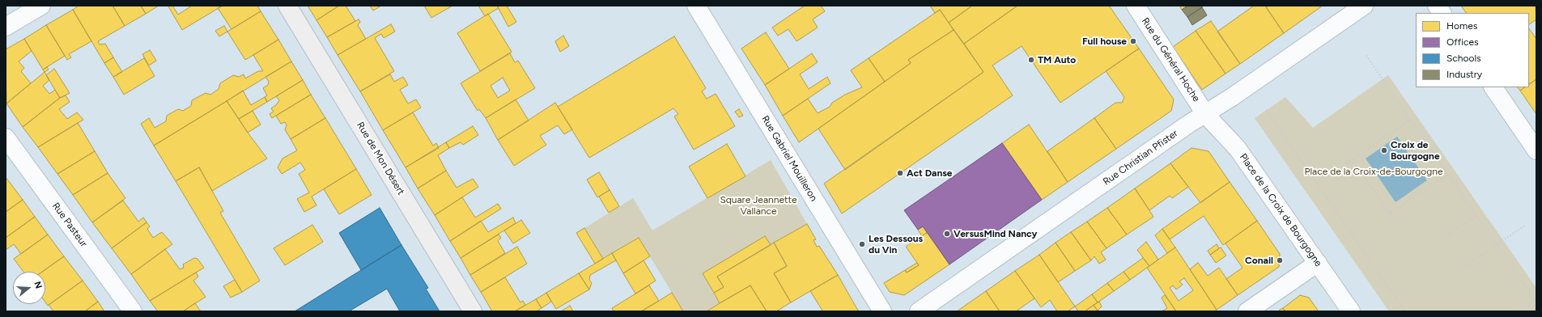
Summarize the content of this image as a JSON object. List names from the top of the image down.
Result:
{
  "streets": {
    "main road": ["Rue de Mon Désert"],
    "street": [
      "Rue du Général Hoche",
      "Rue Christian Pfister",
      "Rue Gabriel Mouilleron",
      "Place de la Croix de Bourgogne",
      "Rue Pasteur"
    ]
  },
  "crossings": [
    ["Rue du Général Hoche", "Rue Christian Pfister"],
    ["Rue du Général Hoche", "Place de la Croix de Bourgogne"],
    ["Rue Christian Pfister", "Place de la Croix de Bourgogne"]
  ],
  "parks": ["Place de la Croix-de-Bourgogne", "Square Jeannette Vallance"],
  "places": [
    "Full house",
    "TM Auto",
    "Croix de Bourgogne",
    "Act Danse",
    "VersusMind Nancy",
    "Les Dessous du Vin",
    "Conail"
  ],
  "legend": [
    "Homes",
    "Offices",
    "Schools",
    "Industry"
  ],
  "north": "right"
}
